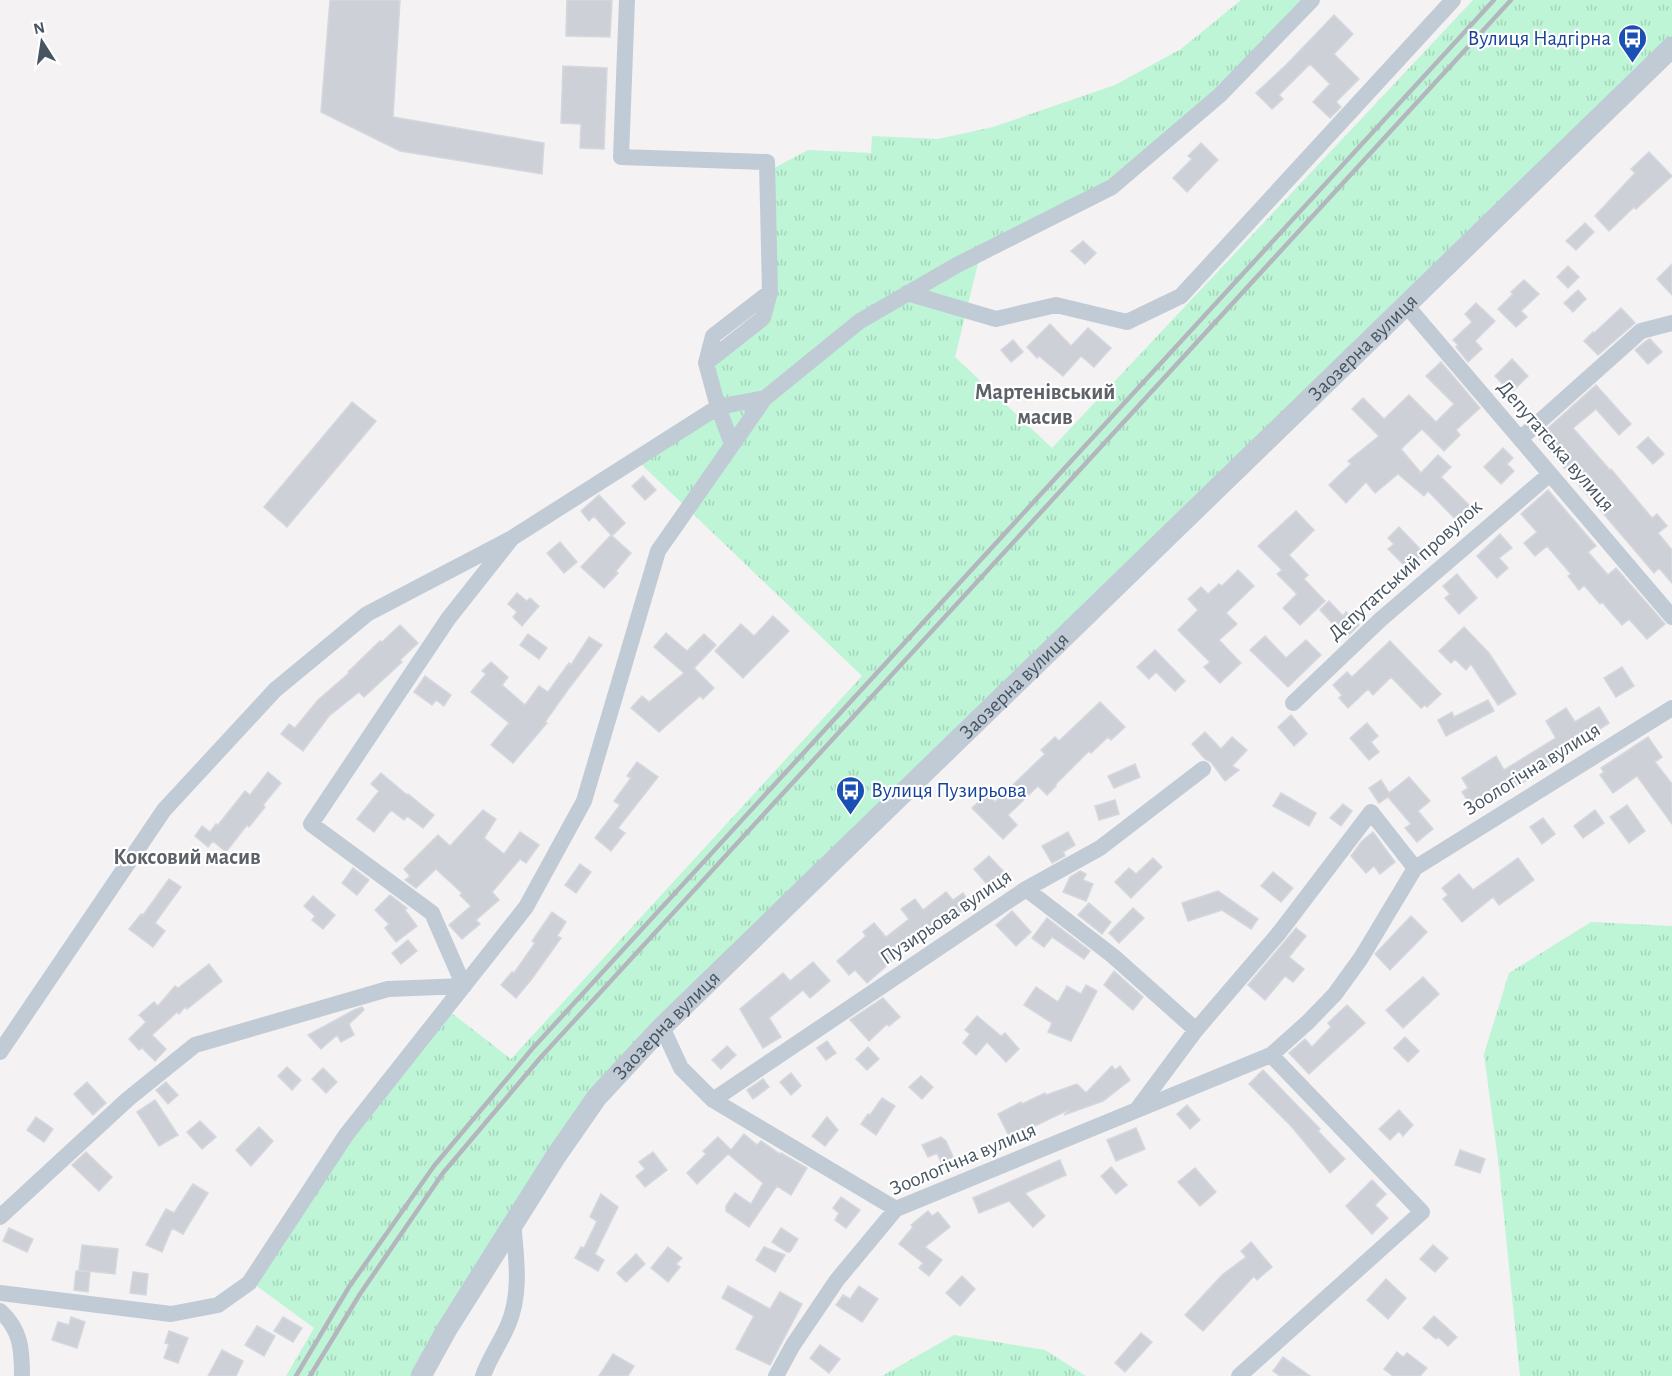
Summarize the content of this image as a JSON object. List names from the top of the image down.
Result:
{
  "streets": {
    "street": [
      "Заозерна вулиця",
      "Депутатська вулиця",
      "Депутатський провулок",
      "Зоологічна вулиця",
      "Пузирьова вулиця"
    ]
  },
  "crossings": [
    ["Заозерна вулиця", "Депутатська вулиця"],
    ["Депутатська вулиця", "Депутатський провулок"]
  ],
  "districts": ["Мартенівський масив", "Коксовий масив"],
  "places": {
    "bus stop": ["Вулиця Надгірна", "Вулиця Пузирьова"]
  },
  "north": "top"
}
